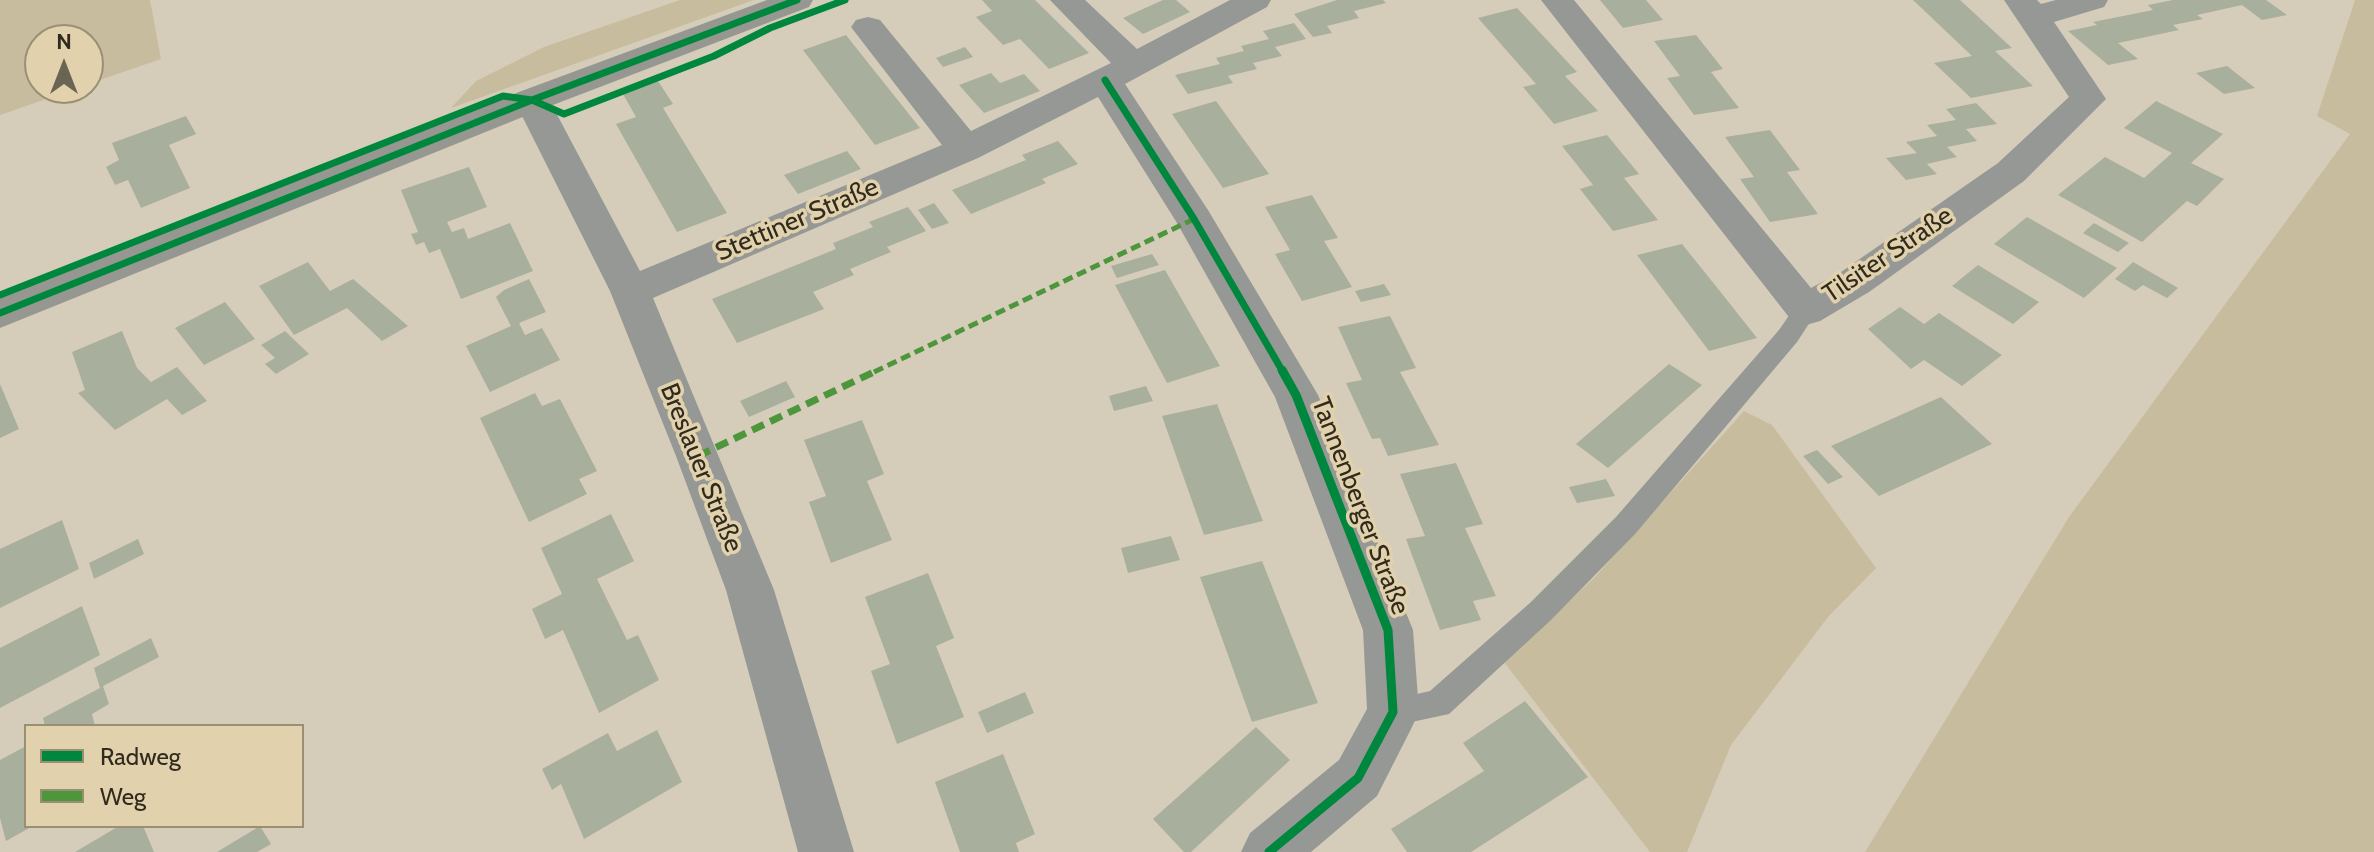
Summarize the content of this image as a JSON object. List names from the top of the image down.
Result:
{
  "streets": {
    "street": [
      "Stettiner Straße",
      "Tilsiter Straße",
      "Breslauer Straße",
      "Tannenberger Straße"
    ]
  },
  "crossings": [
    ["Stettiner Straße", "Breslauer Straße"],
    ["Stettiner Straße", "Tannenberger Straße"]
  ],
  "legend": ["Radweg", "Weg"],
  "north": "top"
}
